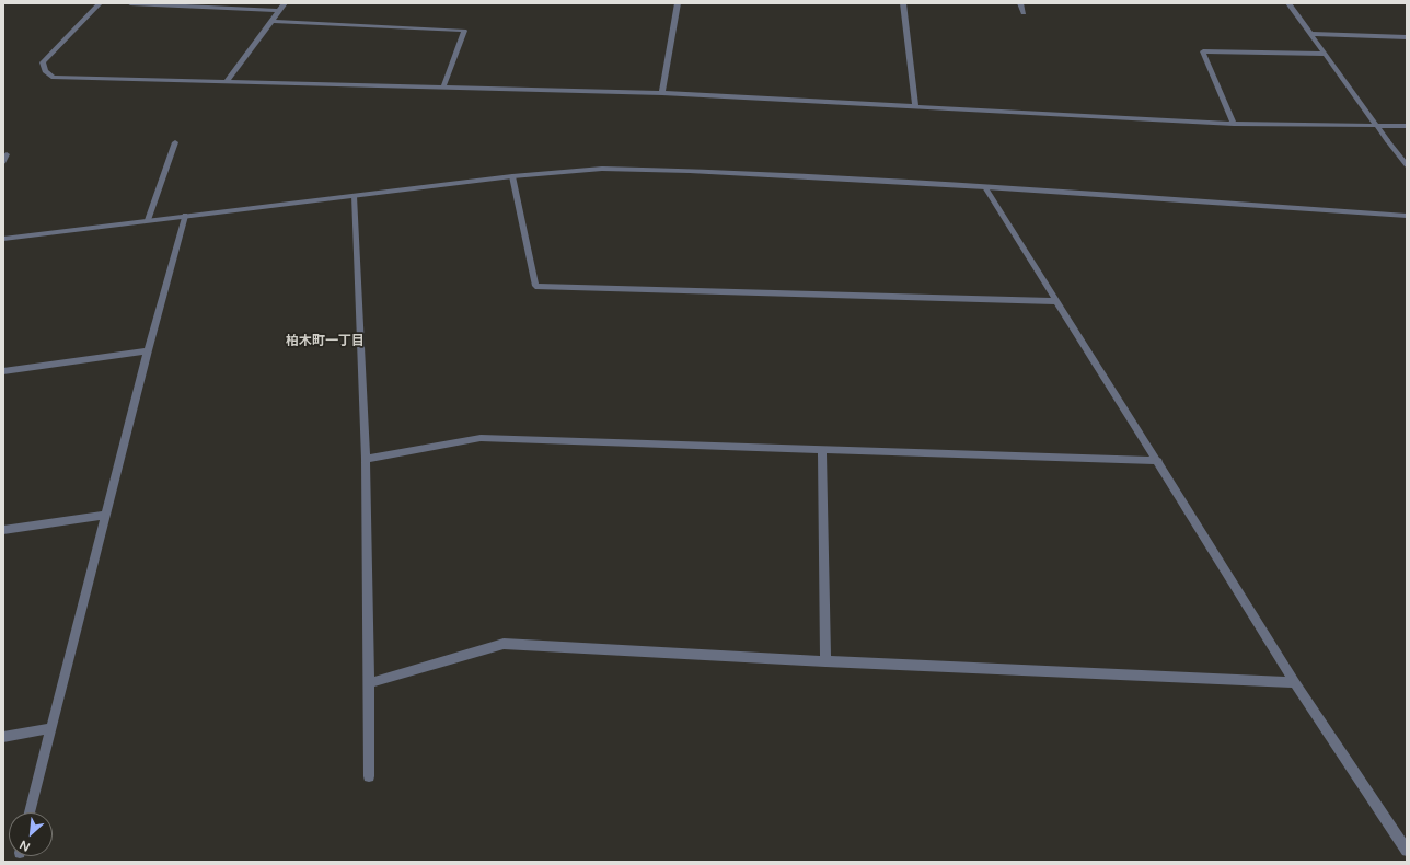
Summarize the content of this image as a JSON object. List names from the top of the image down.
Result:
{
  "districts": ["柏木町一丁目"],
  "north": "bottom left"
}
